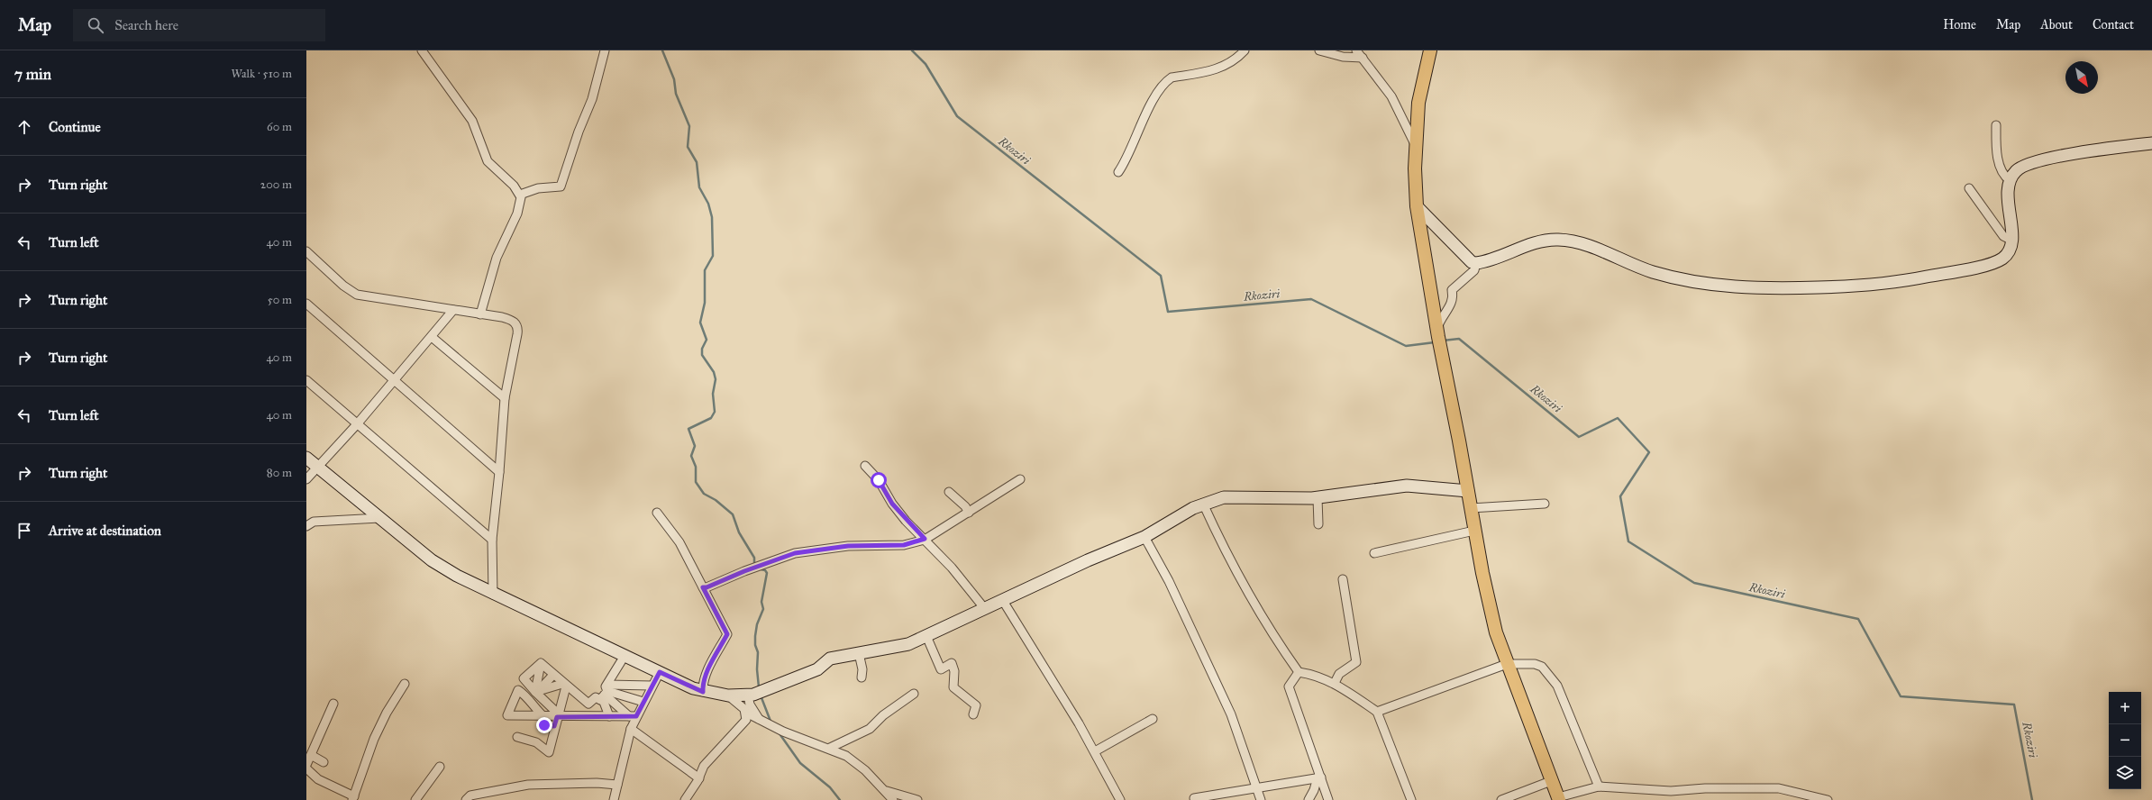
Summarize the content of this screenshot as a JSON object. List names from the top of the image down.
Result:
{
  "water": ["Rkoziri"],
  "north": "bottom right",
  "page": {
    "header": "Map",
    "search": "Search here",
    "nav": [
      "Home",
      "Map",
      "About",
      "Contact"
    ],
    "heading": ["7 min", "Walk · 510 m"],
    "list": [
      ["Continue", "60 m"],
      ["Turn right", "200 m"],
      ["Turn left", "40 m"],
      ["Turn right", "50 m"],
      ["Turn right", "40 m"],
      ["Turn left", "40 m"],
      ["Turn right", "80 m"],
      "Arrive at destination"
    ],
    "map_buttons": ["+", "−"]
  }
}
